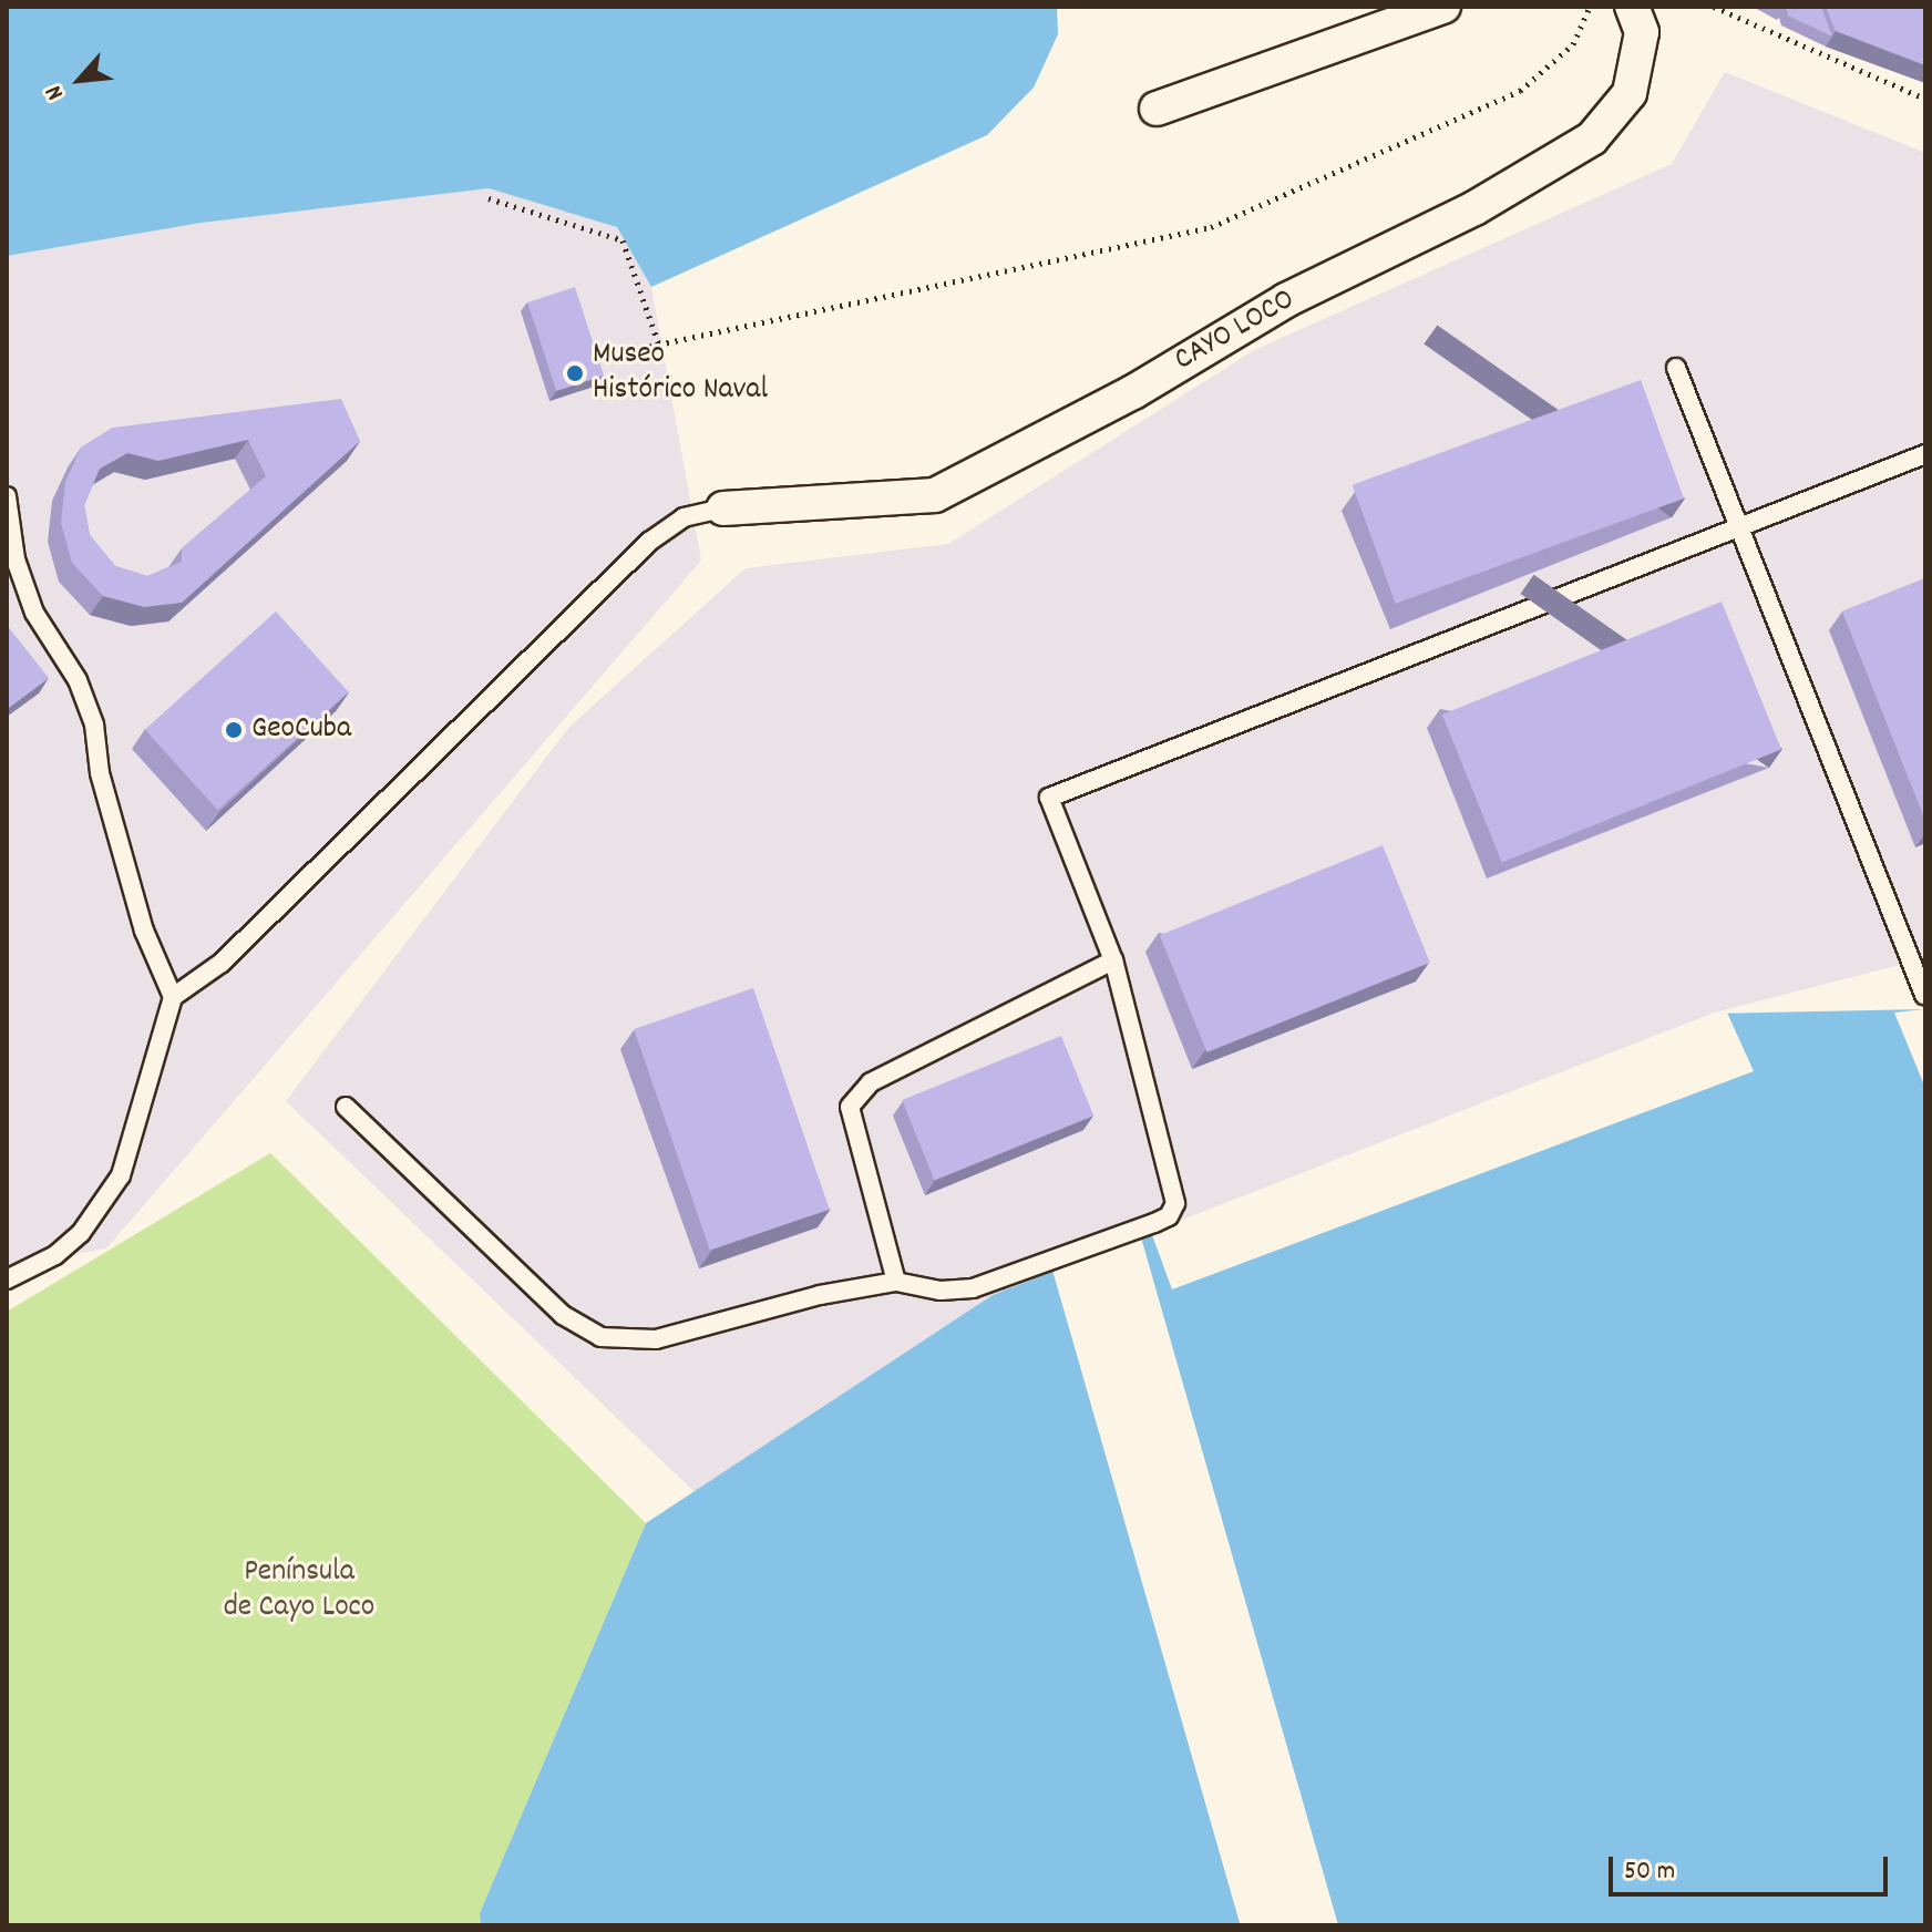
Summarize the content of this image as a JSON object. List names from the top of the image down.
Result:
{
  "streets": {
    "street": ["CAYO LOCO"]
  },
  "parks": ["Península de Cayo Loco"],
  "places": ["Museo Histórico Naval", "GeoCuba"],
  "scale_bar": "50 m",
  "north": "bottom left"
}
